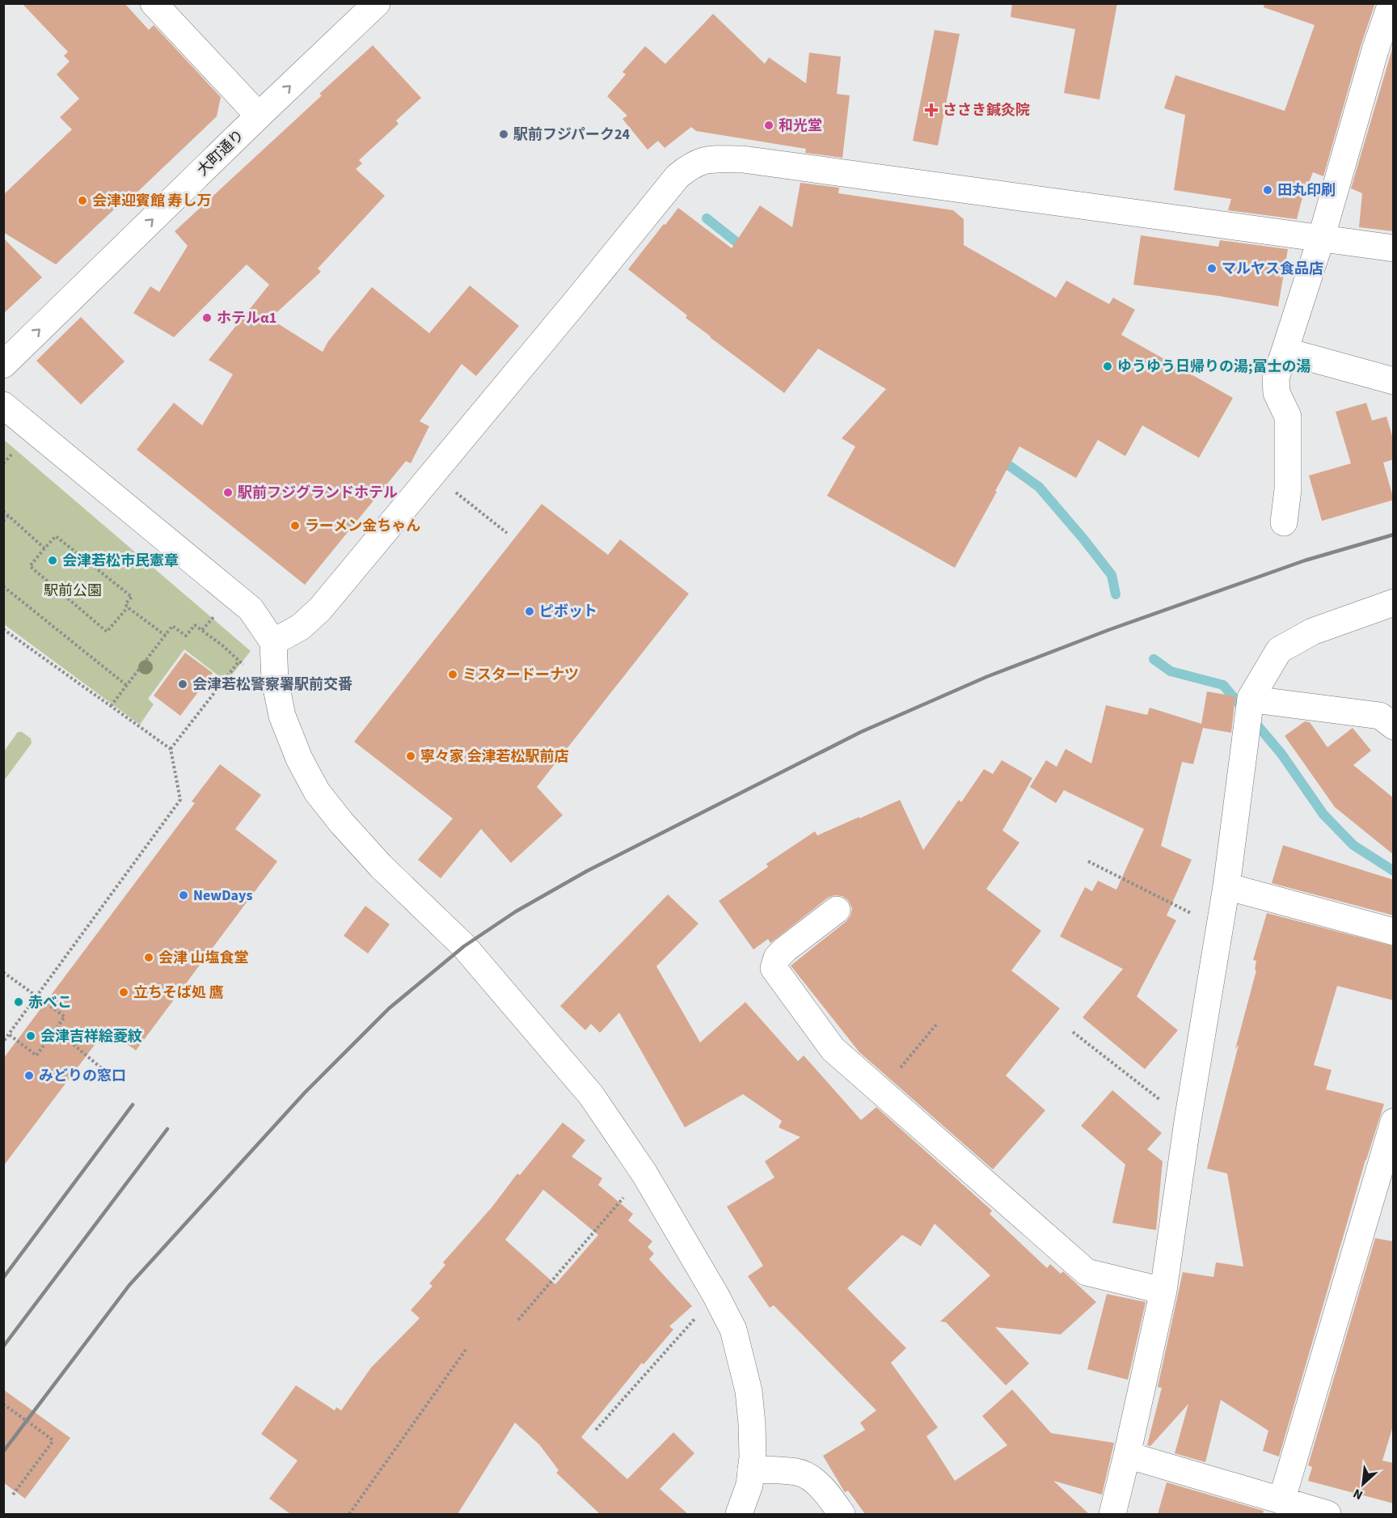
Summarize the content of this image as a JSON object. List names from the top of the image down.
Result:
{
  "streets": {
    "street": ["大町通り"]
  },
  "one_way": ["大町通り"],
  "parks": ["駅前公園"],
  "places": {
    "health": ["ささき鍼灸院"],
    "other": [
      "和光堂",
      "駅前フジパーク24",
      "田丸印刷",
      "会津迎賓館 寿し万",
      "マルヤス食品店",
      "ホテルα1",
      "ゆうゆう日帰りの湯;富士の湯",
      "駅前フジグランドホテル",
      "ラーメン金ちゃん",
      "会津若松市民憲章",
      "ピボット",
      "ミスタードーナツ",
      "会津若松警察署駅前交番",
      "寧々家 会津若松駅前店",
      "NewDays",
      "会津 山塩食堂",
      "立ちそば処 鷹",
      "赤べこ",
      "会津吉祥絵菱紋",
      "みどりの窓口"
    ]
  },
  "north": "bottom left"
}
